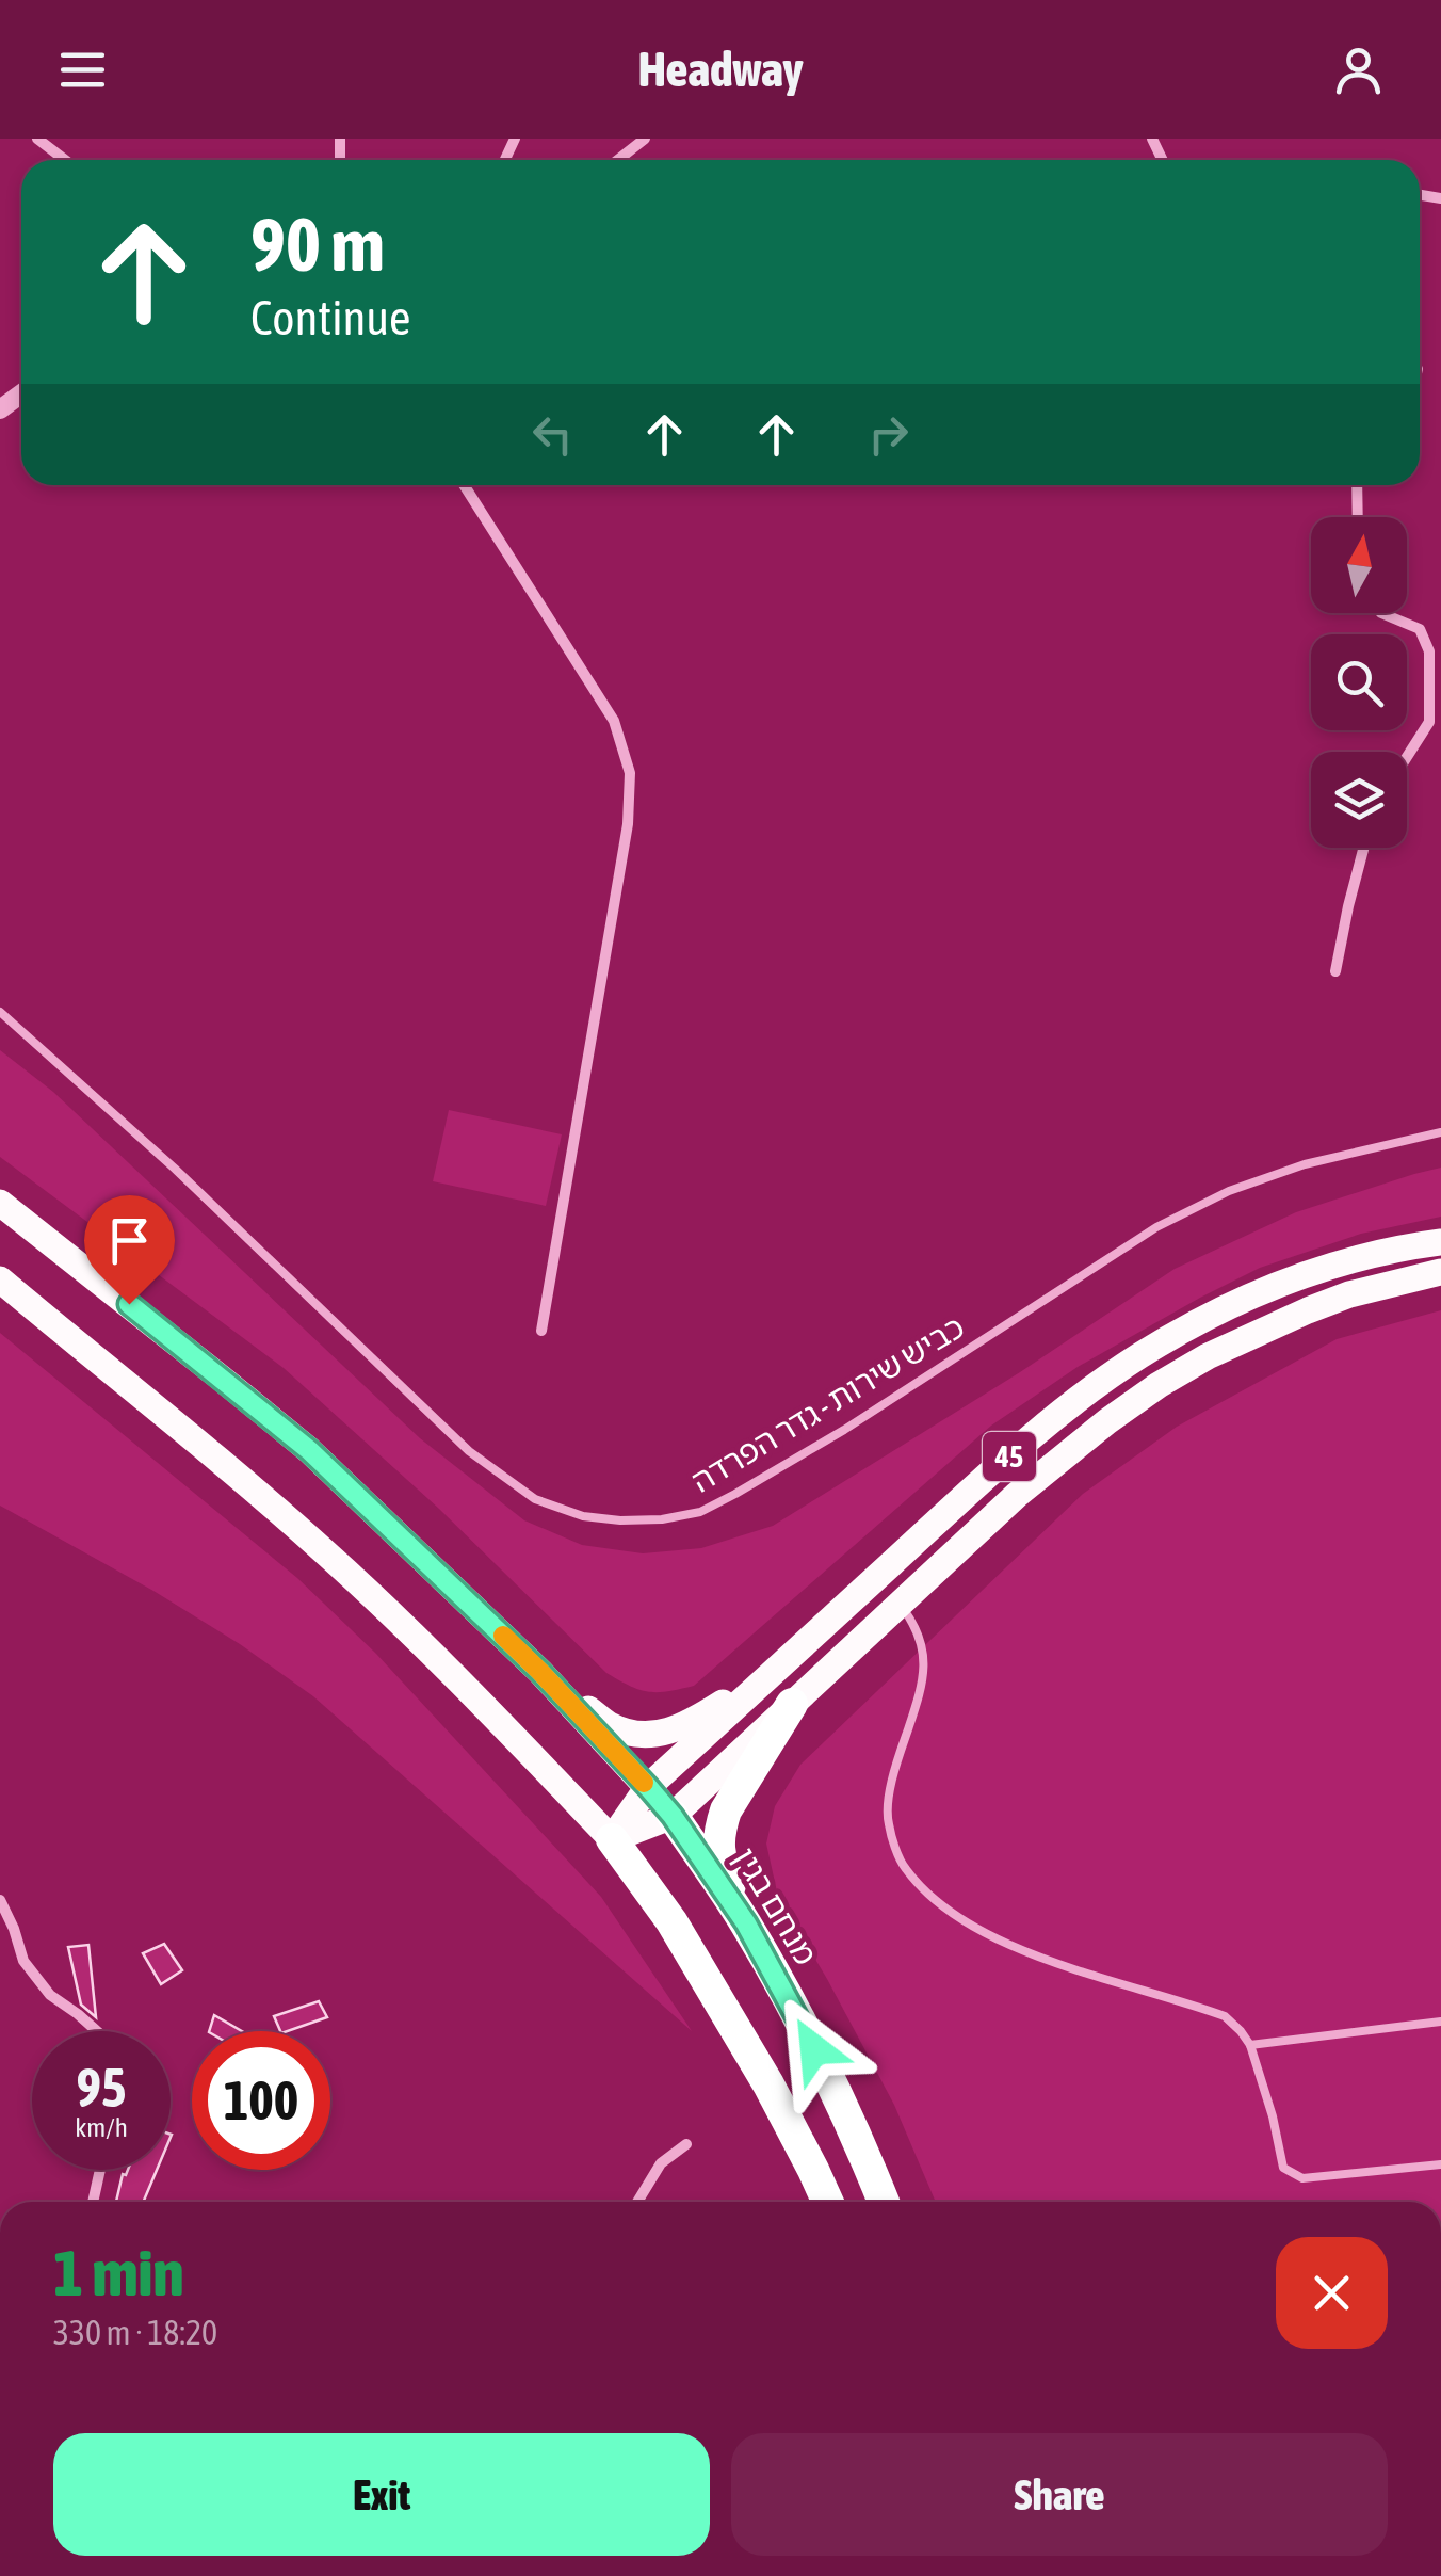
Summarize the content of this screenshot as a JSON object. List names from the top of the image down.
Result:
{
  "streets": {
    "highway": ["45", "מנחם בגין"],
    "lane": ["כביש שירות - גדר הפרדה"]
  },
  "crossings": [
    ["45", "מנחם בגין"]
  ],
  "north": "top",
  "page": {
    "header": "Headway",
    "turn": ["90 m", "Continue"],
    "speed": "95 km/h",
    "limit": "100",
    "heading": ["1 min", "330 m · 18:20"],
    "buttons": ["Exit", "Share"]
  }
}
